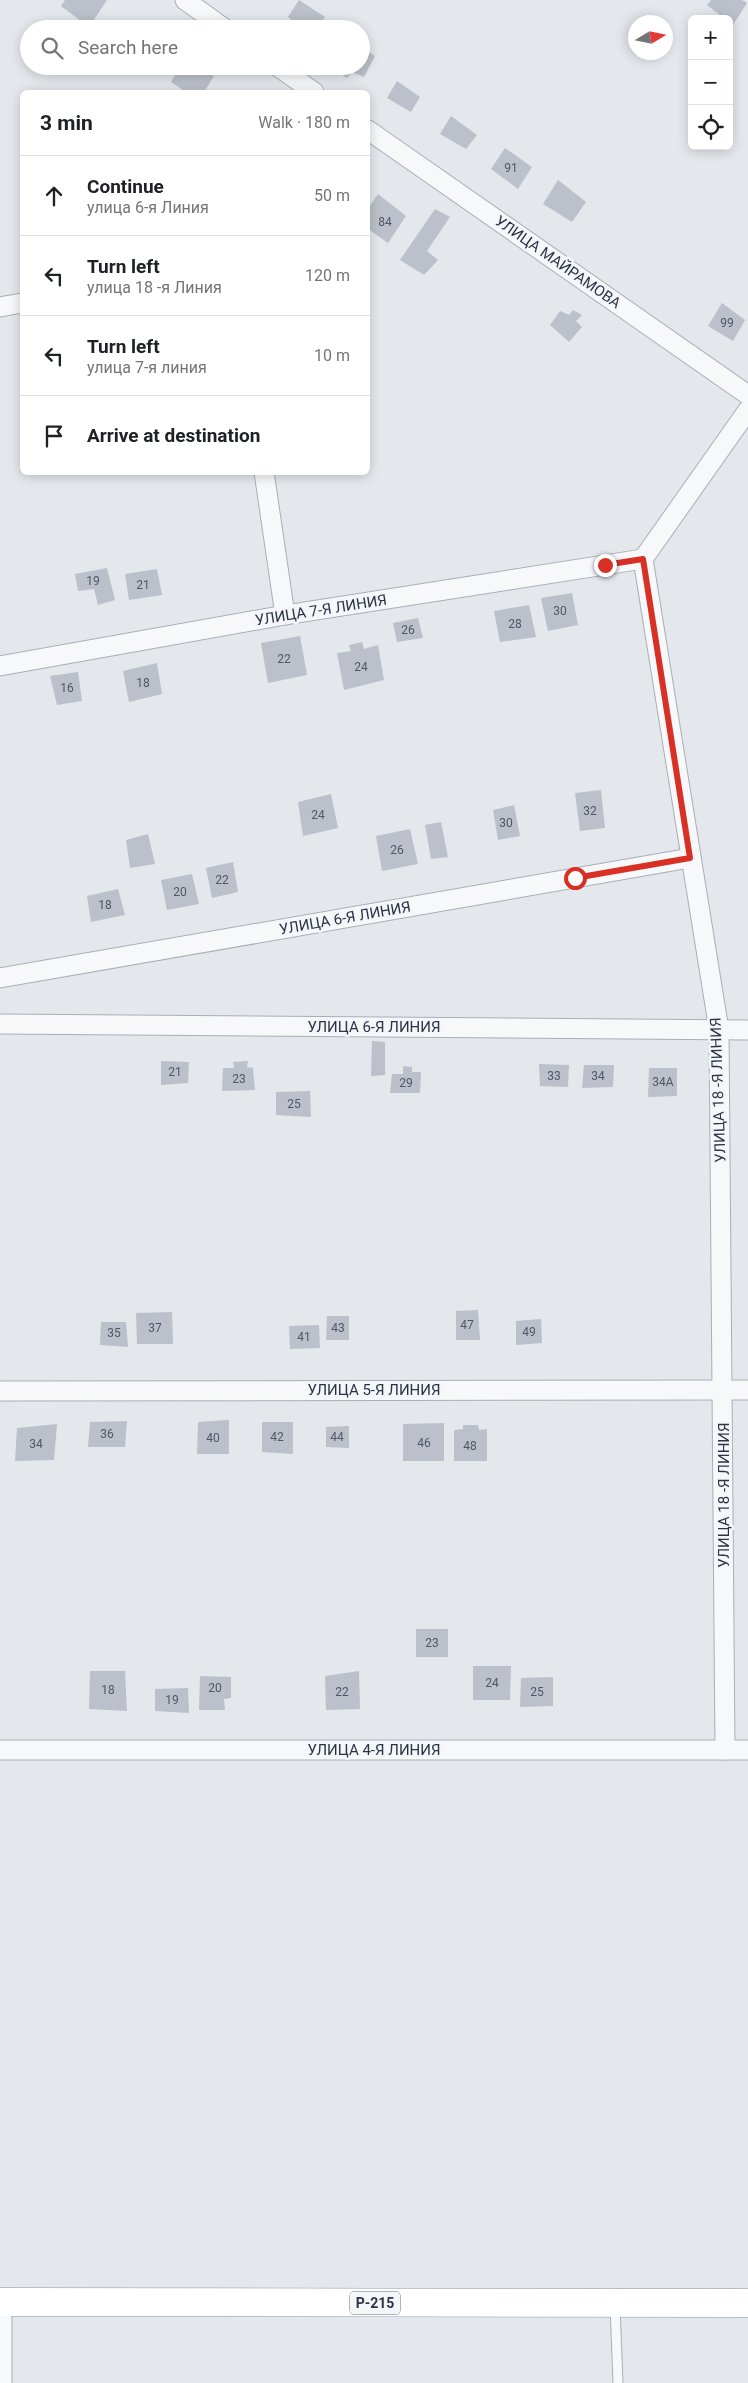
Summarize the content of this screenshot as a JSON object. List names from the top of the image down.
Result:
{
  "streets": {
    "highway": ["Р-215"],
    "street": [
      "УЛИЦА МАЙРАМОВА",
      "УЛИЦА 7-Я ЛИНИЯ",
      "УЛИЦА 6-Я ЛИНИЯ",
      "УЛИЦА 18 -Я ЛИНИЯ",
      "УЛИЦА 5-Я ЛИНИЯ",
      "УЛИЦА 4-Я ЛИНИЯ"
    ]
  },
  "crossings": [
    ["УЛИЦА 7-Я ЛИНИЯ", "УЛИЦА 18 -Я ЛИНИЯ"],
    ["УЛИЦА 6-Я ЛИНИЯ", "УЛИЦА 18 -Я ЛИНИЯ"],
    ["УЛИЦА 18 -Я ЛИНИЯ", "УЛИЦА 5-Я ЛИНИЯ"],
    ["УЛИЦА 18 -Я ЛИНИЯ", "УЛИЦА 4-Я ЛИНИЯ"]
  ],
  "house_numbers": [
    "91",
    "84",
    "99",
    "19",
    "21",
    "30",
    "28",
    "26",
    "22",
    "24",
    "18",
    "16",
    "32",
    "24",
    "30",
    "26",
    "22",
    "20",
    "18",
    "21",
    "33",
    "34",
    "23",
    "34А",
    "29",
    "25",
    "47",
    "37",
    "43",
    "49",
    "35",
    "41",
    "36",
    "42",
    "44",
    "40",
    "46",
    "34",
    "48",
    "23",
    "24",
    "20",
    "18",
    "22",
    "25",
    "19"
  ],
  "north": "right",
  "page": {
    "map_buttons": ["+", "−"],
    "search": "Search here",
    "heading": ["3 min", "Walk · 180 m"],
    "list": [
      ["Continue", "улица 6-я Линия", "50 m"],
      ["Turn left", "улица 18 -я Линия", "120 m"],
      ["Turn left", "улица 7-я линия", "10 m"],
      "Arrive at destination"
    ]
  }
}
